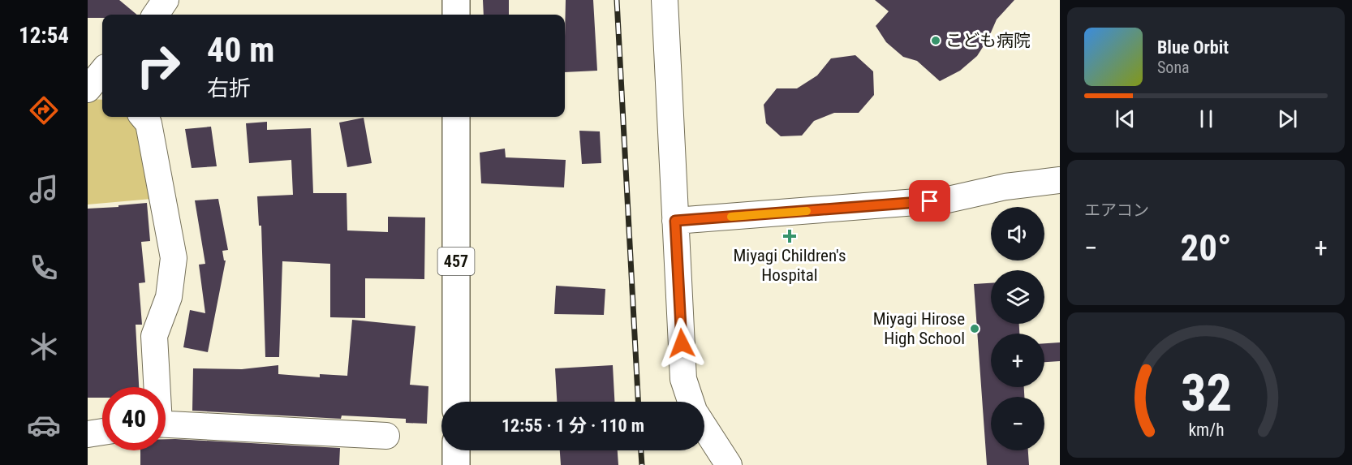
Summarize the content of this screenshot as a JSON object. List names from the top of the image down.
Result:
{
  "streets": {
    "highway": ["457"]
  },
  "places": {
    "other": ["こども病院", "Miyagi Hirose High School"],
    "health": ["Miyagi Children's Hospital"]
  },
  "page": {
    "tabs": "12:54",
    "turn": ["40 m", "右折"],
    "song": ["Blue Orbit", "Sona"],
    "tile": "エアコン",
    "map_buttons": ["+", "−"],
    "heat": ["−", "20°", "+"],
    "limit": "40",
    "trip": "12:55 · 1 分 · 110 m",
    "gauge": ["32", "km/h"]
  }
}
